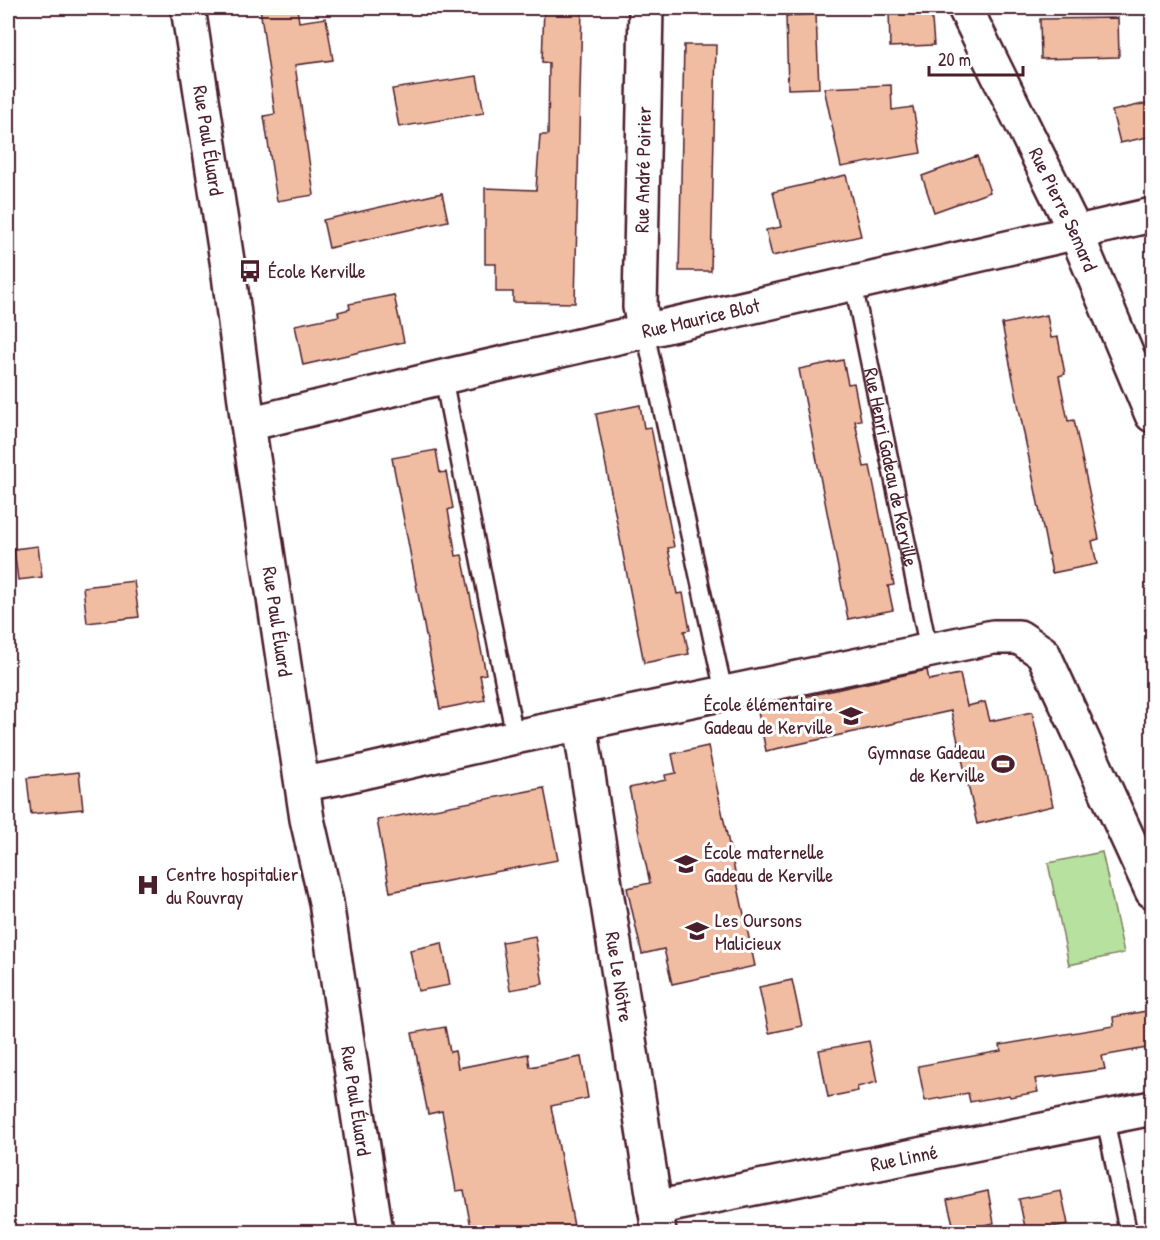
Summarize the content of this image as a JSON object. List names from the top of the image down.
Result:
{
  "streets": {
    "street": [
      "Rue Paul Éluard",
      "Rue André Poirier",
      "Rue Pierre Semard",
      "Rue Maurice Blot",
      "Rue Le Nôtre",
      "Rue Linné"
    ],
    "lane": ["Rue Henri Gadeau de Kerville"]
  },
  "crossings": [
    ["Rue Paul Éluard", "Rue Maurice Blot"],
    ["Rue André Poirier", "Rue Maurice Blot"],
    ["Rue Pierre Semard", "Rue Maurice Blot"],
    ["Rue Maurice Blot", "Rue Henri Gadeau de Kerville"],
    ["Rue Le Nôtre", "Rue Linné"]
  ],
  "places": {
    "bus stop": ["École Kerville"],
    "school or university": ["École élémentaire Gadeau de Kerville", "École maternelle Gadeau de Kerville", "Les Oursons Malicieux"],
    "sports": ["Gymnase Gadeau de Kerville"],
    "hospital": ["Centre hospitalier du Rouvray"]
  },
  "scale_bar": "20 m"
}
